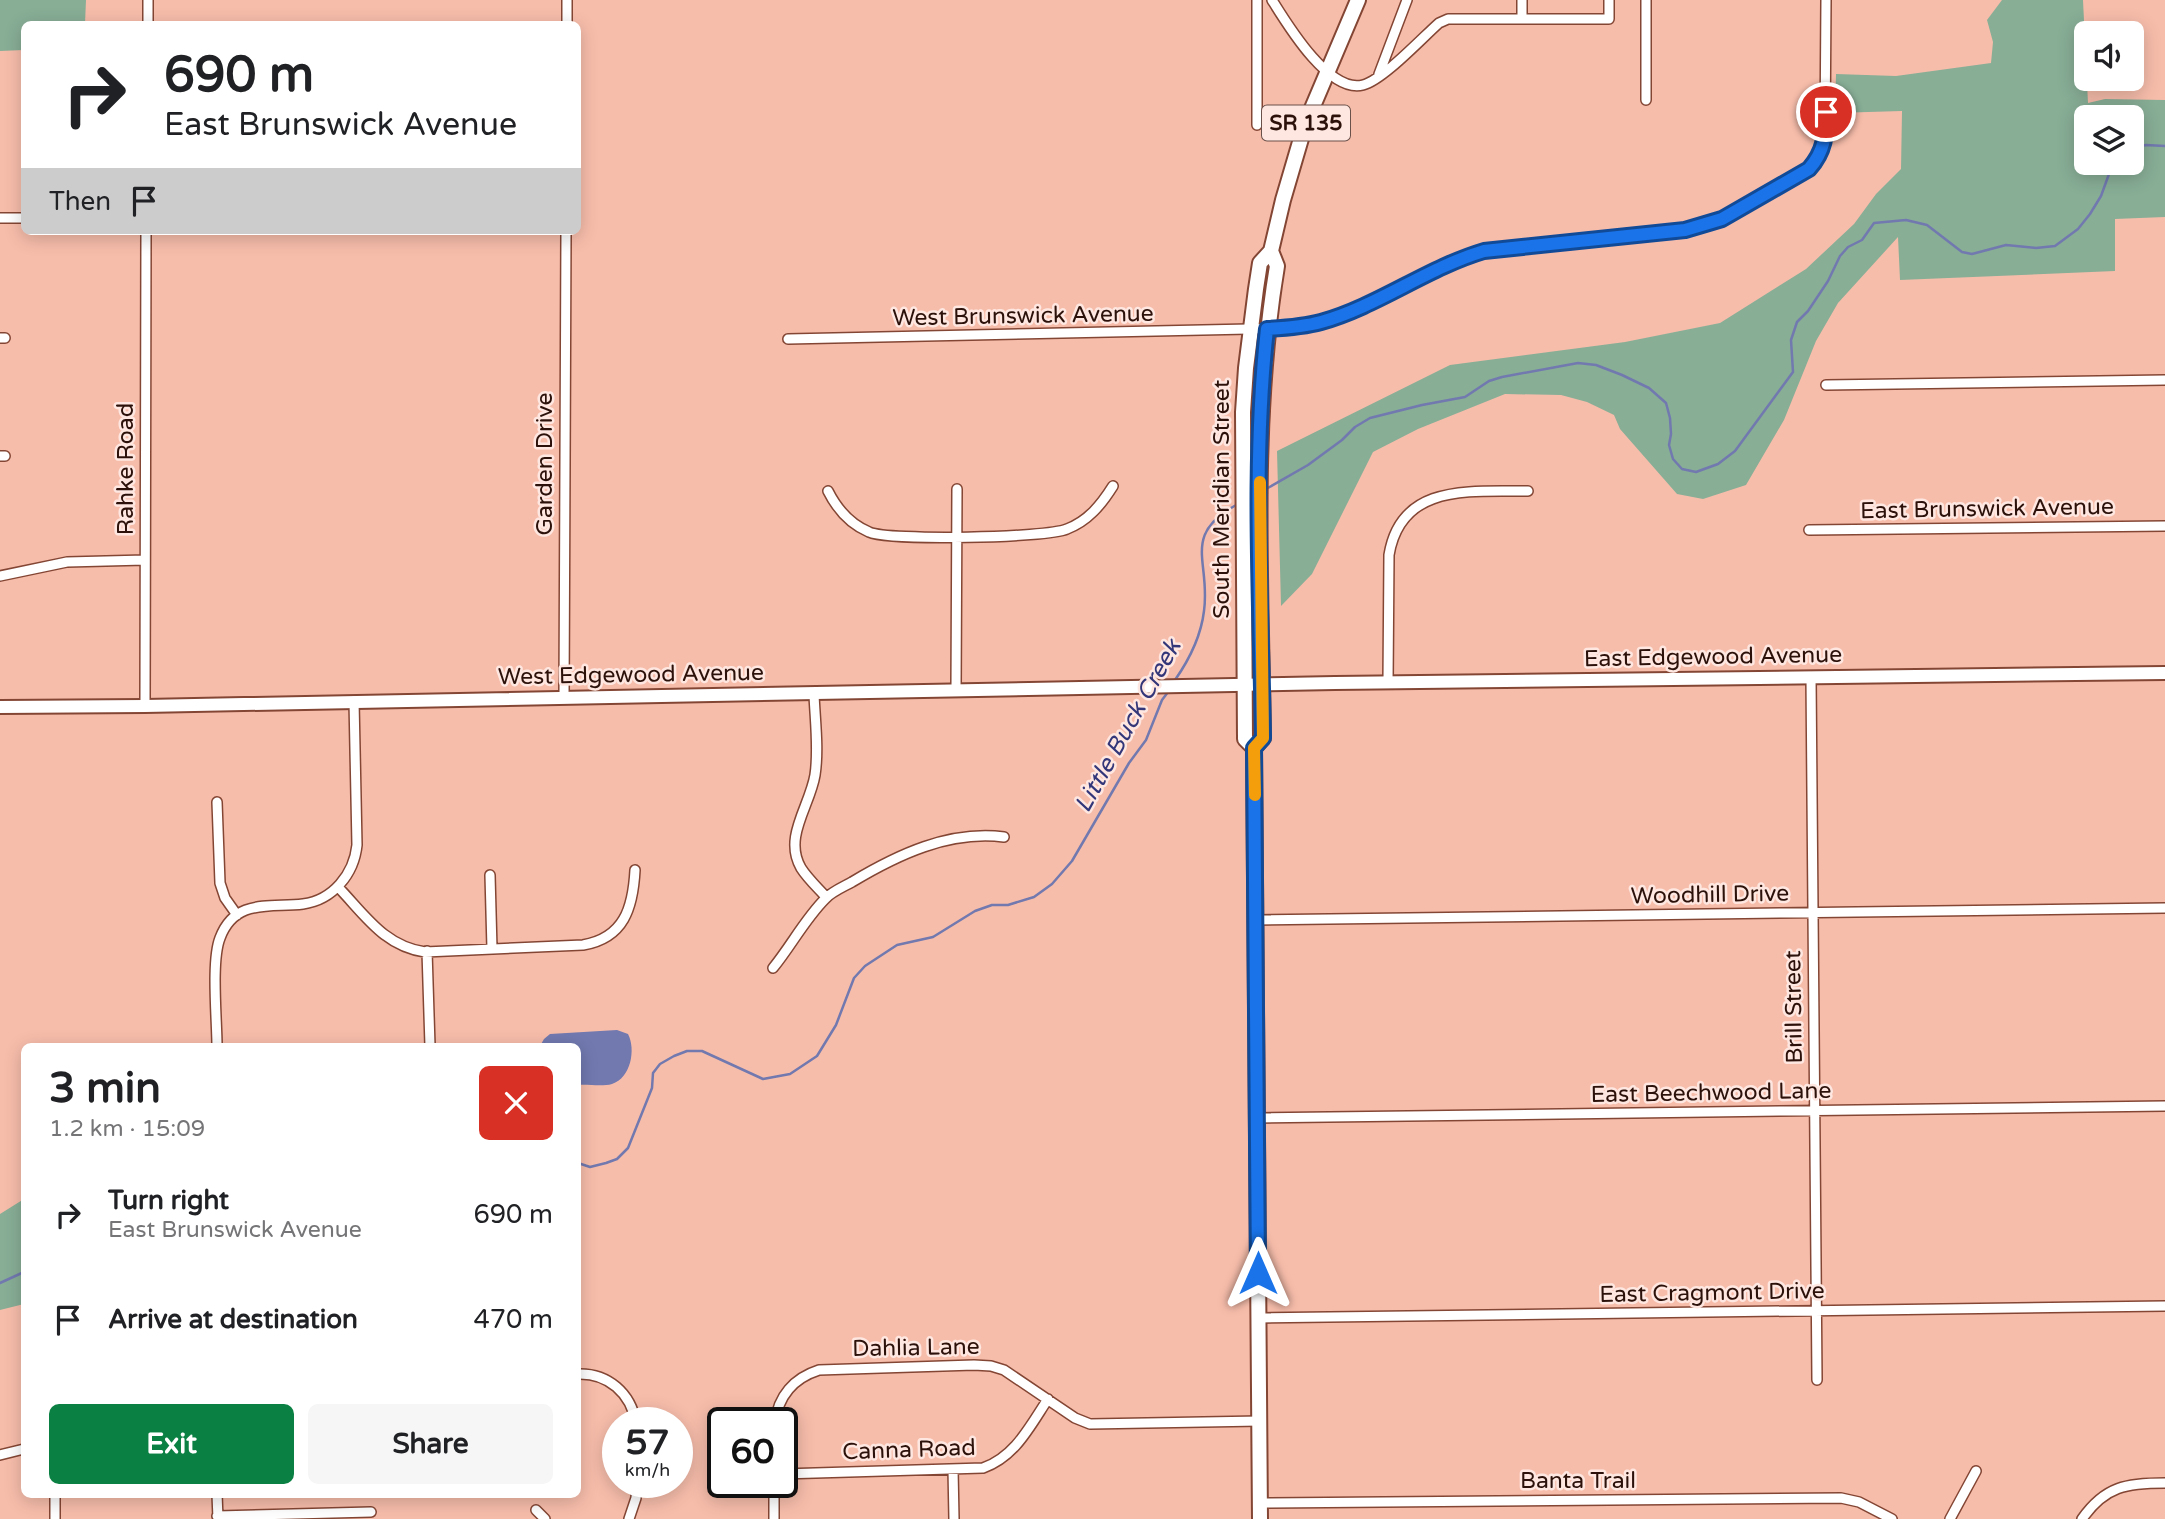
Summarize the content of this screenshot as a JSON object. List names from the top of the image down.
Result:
{
  "streets": {
    "main road": [
      "SR 135",
      "South Meridian Street",
      "East Edgewood Avenue",
      "West Edgewood Avenue"
    ],
    "street": [
      "West Brunswick Avenue",
      "Garden Drive",
      "Rahke Road",
      "East Brunswick Avenue",
      "Woodhill Drive",
      "Brill Street",
      "East Beechwood Lane",
      "East Cragmont Drive",
      "Dahlia Lane",
      "Canna Road",
      "Banta Trail"
    ]
  },
  "crossings": [
    ["West Brunswick Avenue", "South Meridian Street"],
    ["Garden Drive", "West Edgewood Avenue"],
    ["Rahke Road", "West Edgewood Avenue"],
    ["South Meridian Street", "East Edgewood Avenue"],
    ["South Meridian Street", "West Edgewood Avenue"],
    ["South Meridian Street", "Woodhill Drive"],
    ["South Meridian Street", "East Beechwood Lane"],
    ["South Meridian Street", "East Cragmont Drive"],
    ["South Meridian Street", "Dahlia Lane"],
    ["South Meridian Street", "Banta Trail"],
    ["East Edgewood Avenue", "West Edgewood Avenue"],
    ["East Edgewood Avenue", "Brill Street"],
    ["Woodhill Drive", "Brill Street"],
    ["Brill Street", "East Beechwood Lane"],
    ["Brill Street", "East Cragmont Drive"],
    ["Dahlia Lane", "Canna Road"]
  ],
  "water": ["Little Buck Creek"],
  "page": {
    "turn": ["690 m", "East Brunswick Avenue"],
    "then": "Then",
    "heading": ["3 min", "1.2 km · 15:09"],
    "list": [
      {
        "name": "Turn right",
        "note": "East Brunswick Avenue",
        "value": "690 m"
      },
      {
        "name": "Arrive at destination",
        "value": "470 m"
      }
    ],
    "buttons": ["Exit", "Share"],
    "speed": "57 km/h",
    "limit": "60"
  }
}
